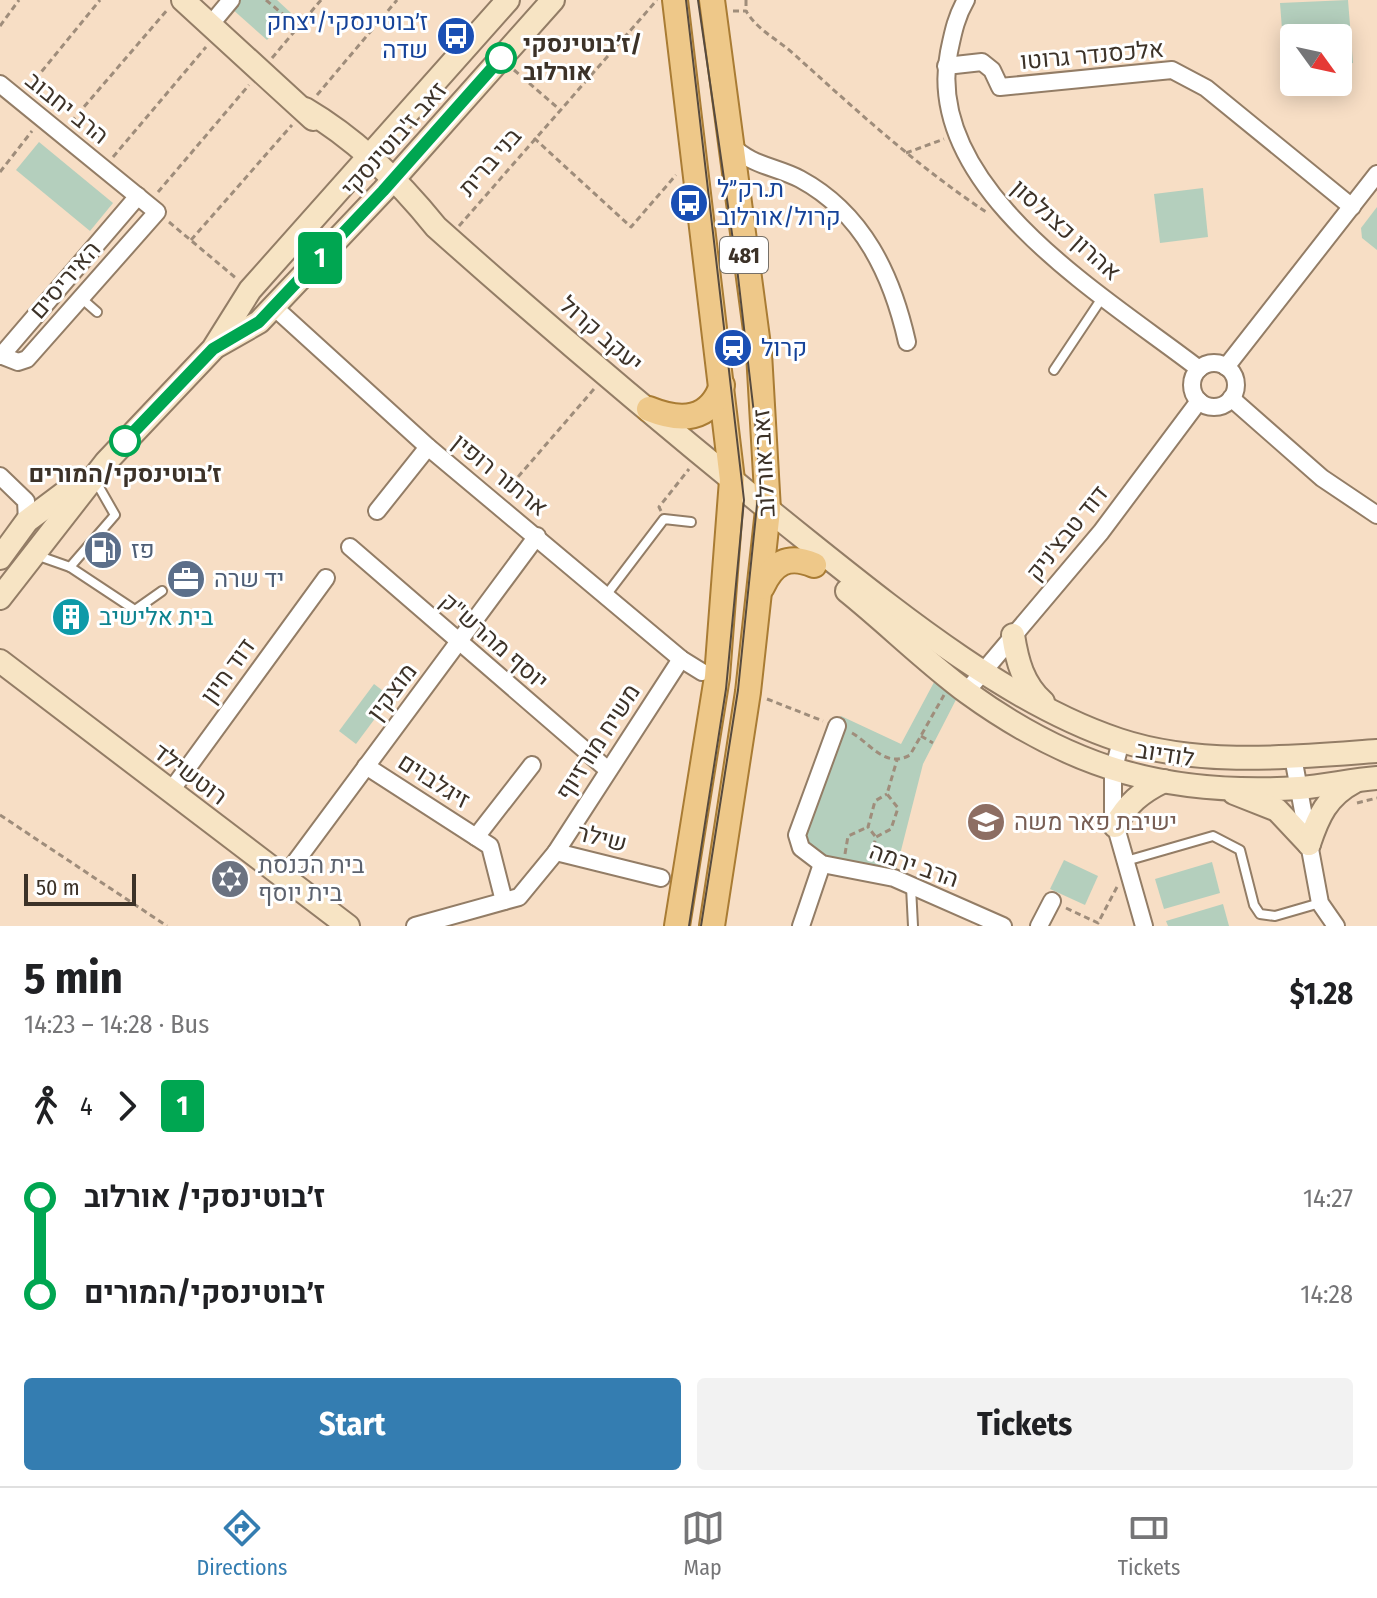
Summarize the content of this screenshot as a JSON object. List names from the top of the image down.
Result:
{
  "streets": {
    "main road": [
      "זאב ז'בוטינסקי",
      "481",
      "יעקב קרול",
      "זאב אורלוב",
      "לודיוב",
      "רוטשילד"
    ],
    "street": [
      "אלכסנדר גרוטו",
      "הרב יחבוב",
      "אהרון כצנלסון",
      "האיריסים",
      "ארתור רופין",
      "דוד טבצ'ניק",
      "יוסף מהרש\"ק",
      "דוד חיון",
      "מוצקין",
      "משיח מורזיוף",
      "זיגלבוים",
      "שילר",
      "הרב ירמה"
    ],
    "path": ["בני ברית"]
  },
  "crossings": [
    ["אלכסנדר גרוטו", "אהרון כצנלסון"],
    ["הרב יחבוב", "האיריסים"],
    ["זאב ז'בוטינסקי", "יעקב קרול"],
    ["זאב ז'בוטינסקי", "ארתור רופין"],
    ["בני ברית", "יעקב קרול"],
    ["אהרון כצנלסון", "דוד טבצ'ניק"],
    ["יעקב קרול", "זאב אורלוב"],
    ["יעקב קרול", "דוד טבצ'ניק"],
    ["יעקב קרול", "לודיוב"],
    ["ארתור רופין", "מוצקין"],
    ["ארתור רופין", "משיח מורזיוף"],
    ["דוד טבצ'ניק", "לודיוב"],
    ["יוסף מהרש\"ק", "מוצקין"],
    ["יוסף מהרש\"ק", "משיח מורזיוף"],
    ["דוד חיון", "רוטשילד"],
    ["מוצקין", "רוטשילד"],
    ["מוצקין", "זיגלבוים"],
    ["משיח מורזיוף", "שילר"],
    ["זיגלבוים", "שילר"]
  ],
  "places": {
    "bus stop": ["ז׳בוטינסקי/יצחק שדה", "ת.רק״ל קרול/אורלוב"],
    "other": ["ז׳בוטינסקי/ אורלוב", "ז׳בוטינסקי/המורים"],
    "station": ["קרול"],
    "fuel station": ["פז"],
    "office": ["יד שרה"],
    "building": ["בית אלישיב"],
    "school or university": ["ישיבת פאר משה"],
    "synagogue": ["בית הכנסת בית יוסף"]
  },
  "lines": ["bus line 1"],
  "scale_bar": "50 m",
  "north": "bottom right",
  "page": {
    "on_map": "1",
    "scale": "50 m",
    "heading": ["5 min", "14:23 – 14:28 · Bus", "$1.28"],
    "legs": ["4", "1"],
    "list": [
      {
        "name": "ז׳בוטינסקי/ אורלוב",
        "value": "14:27"
      },
      {
        "name": "ז׳בוטינסקי/המורים",
        "value": "14:28"
      }
    ],
    "buttons": ["Start", "Tickets"],
    "tabs": ["Directions", "Map", "Tickets"]
  }
}
